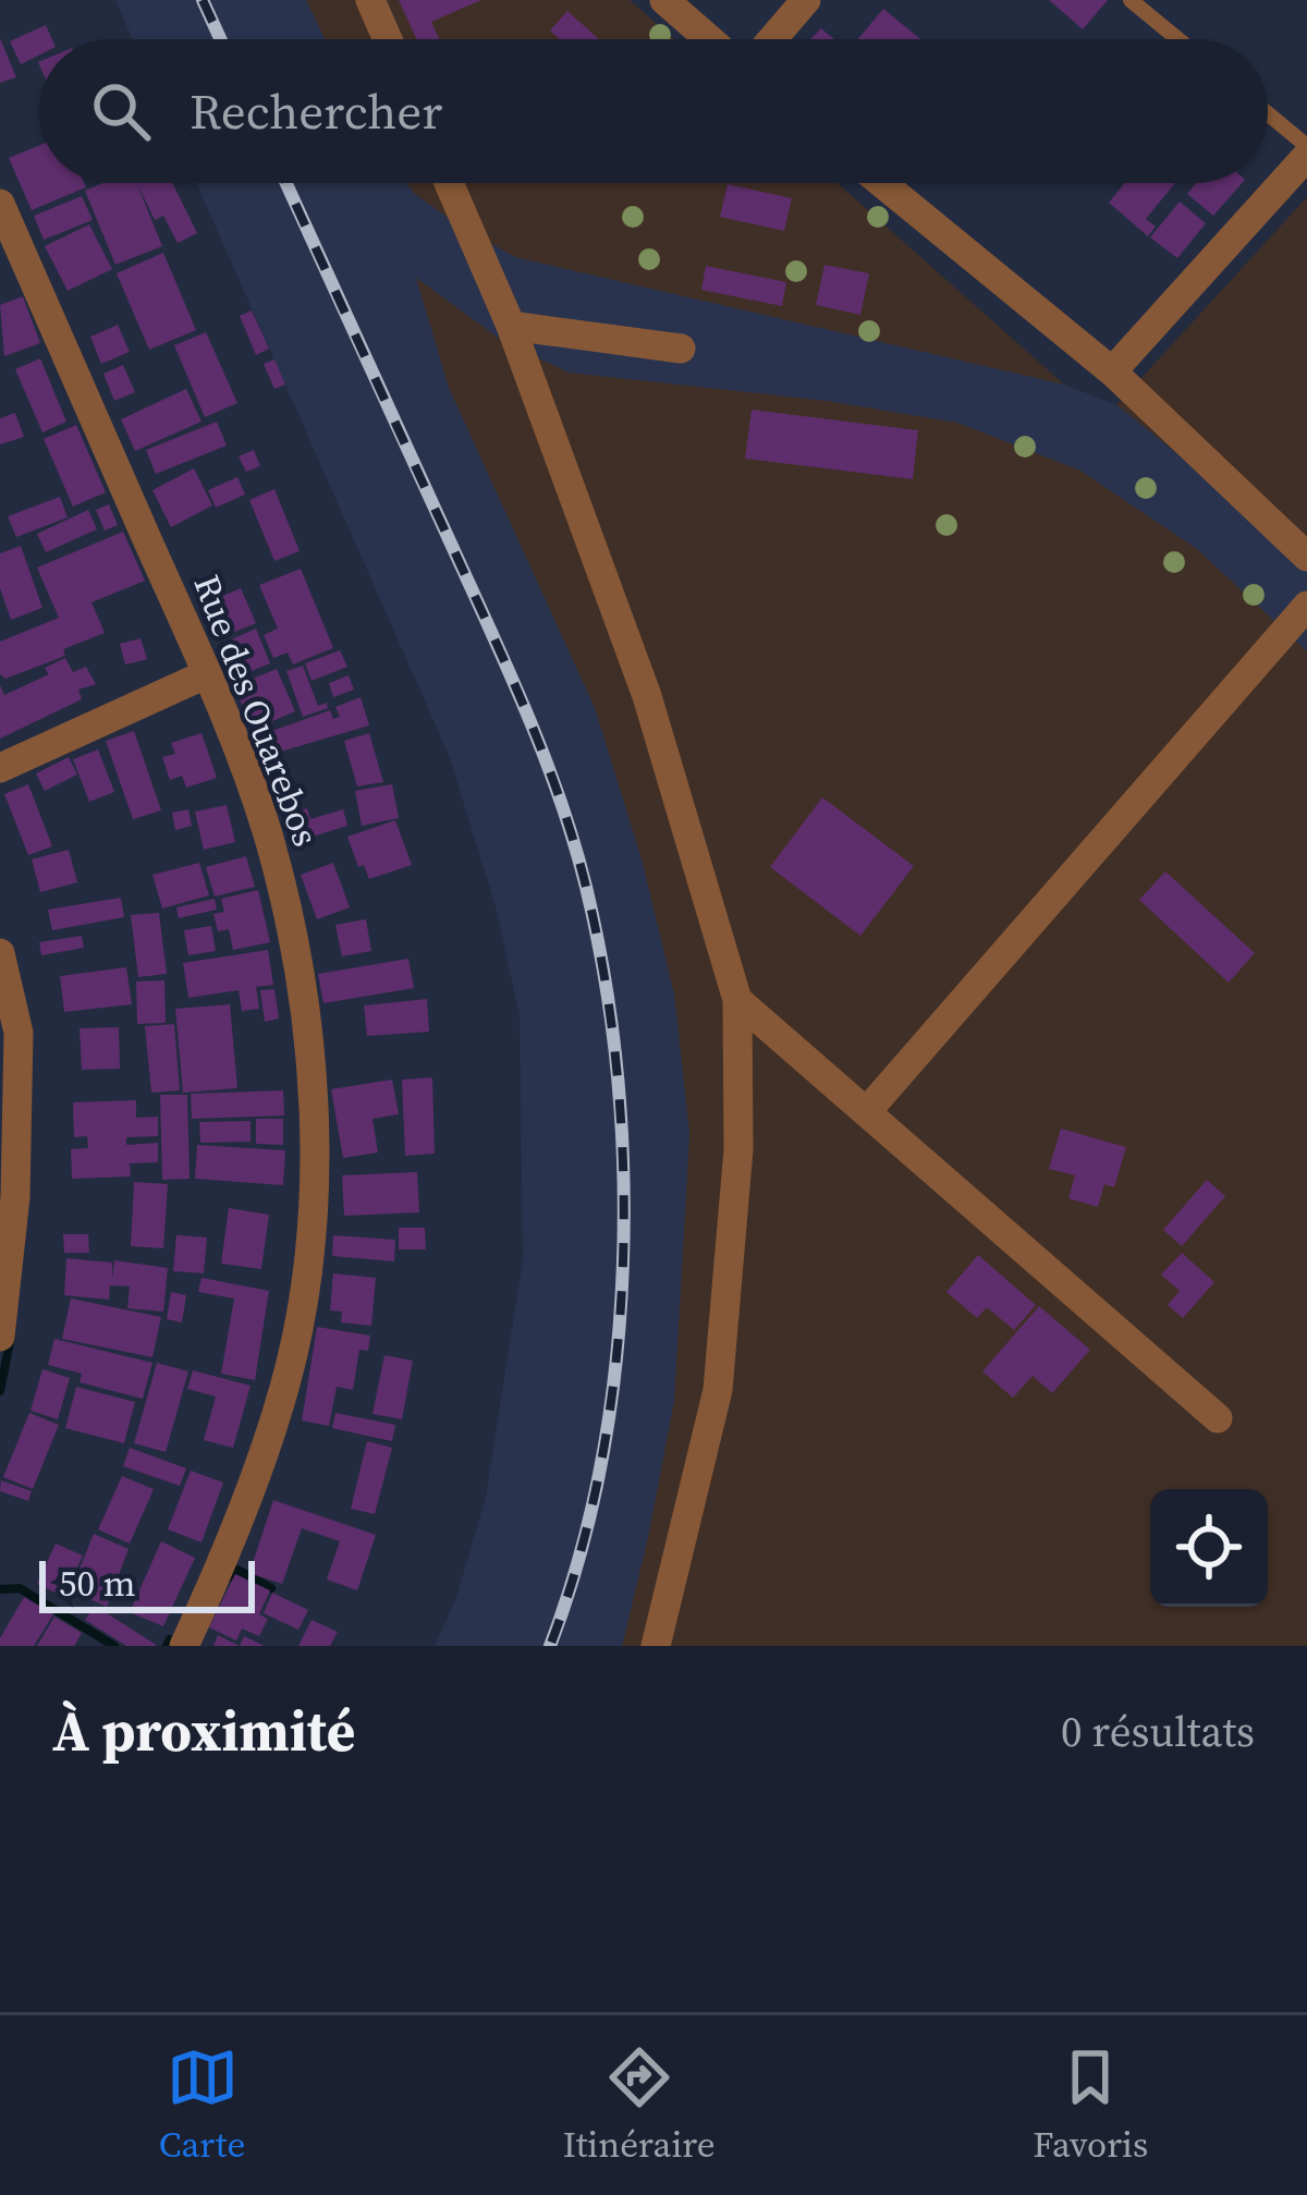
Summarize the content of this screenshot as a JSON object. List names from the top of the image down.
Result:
{
  "streets": {
    "street": ["Rue des Ouarebos"]
  },
  "scale_bar": "50 m",
  "page": {
    "search": "Rechercher",
    "scale": "50 m",
    "heading": ["À proximité", "0 résultats"],
    "nav": ["Carte", "Itinéraire", "Favoris"]
  }
}
